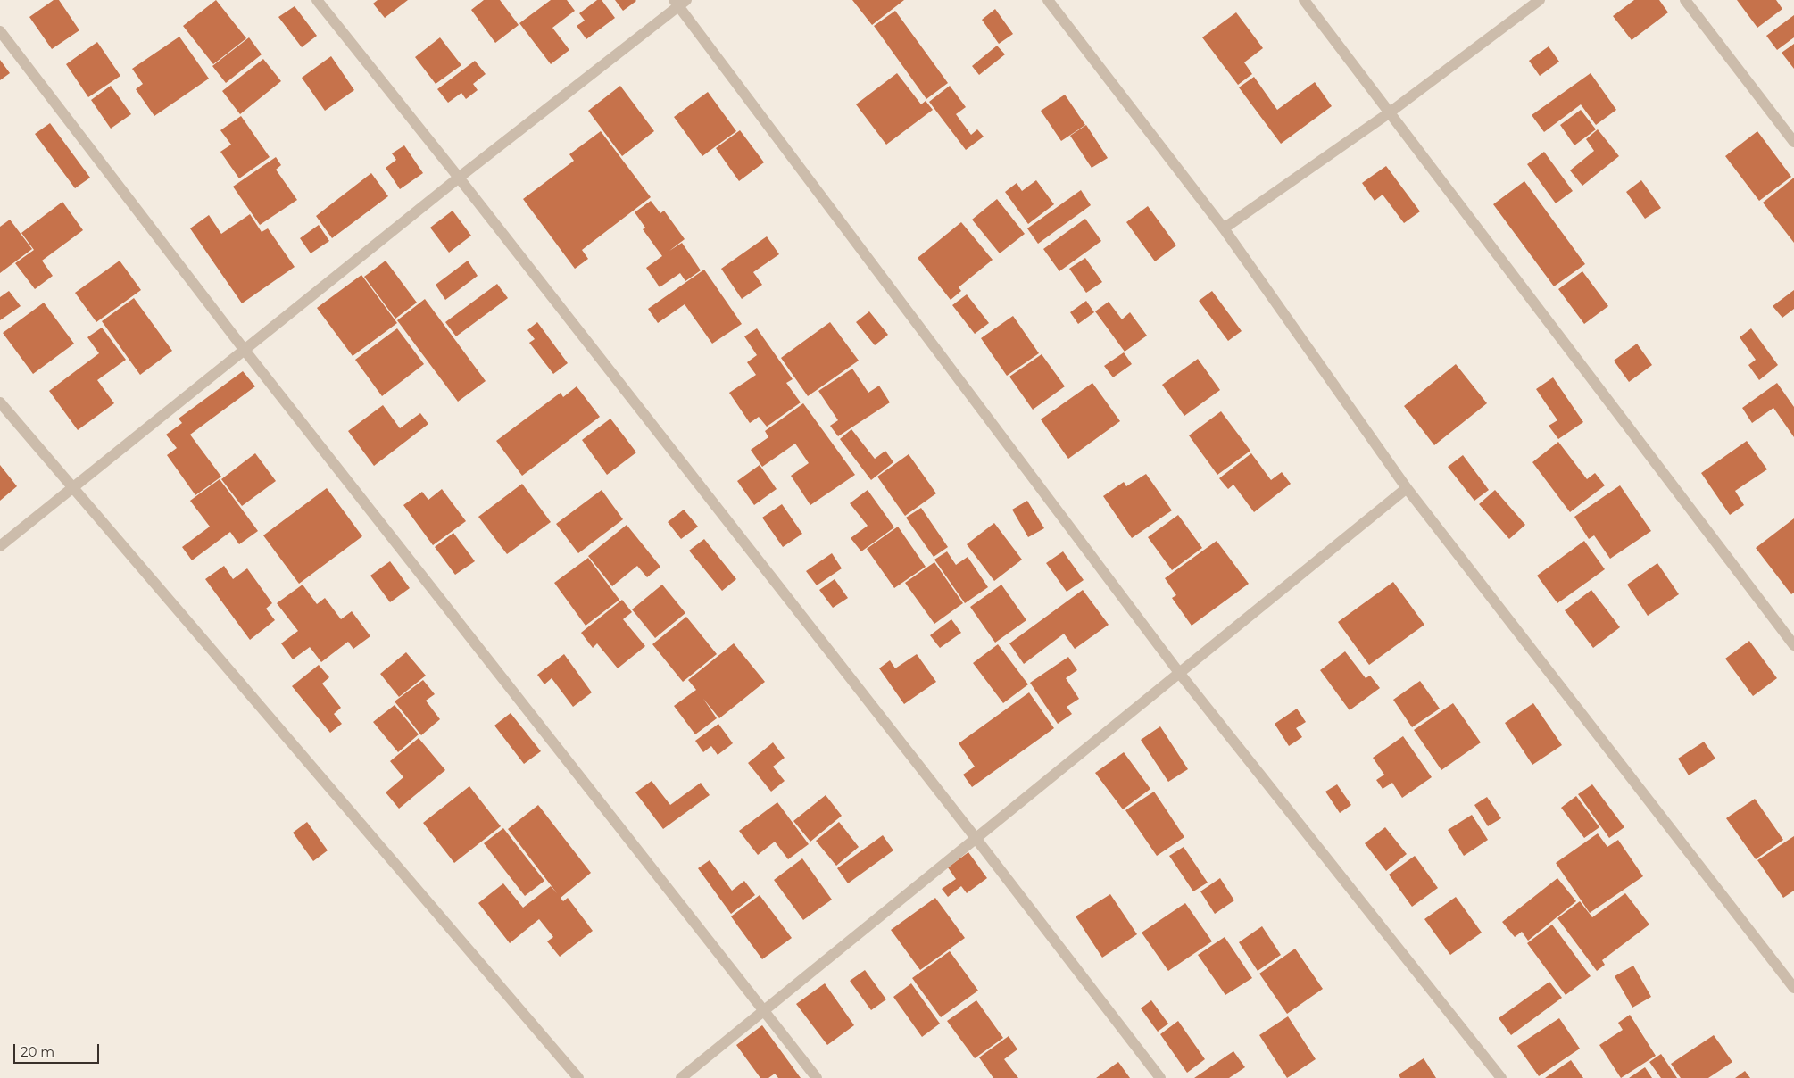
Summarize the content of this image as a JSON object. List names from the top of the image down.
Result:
{
  "scale_bar": "20 m"
}
